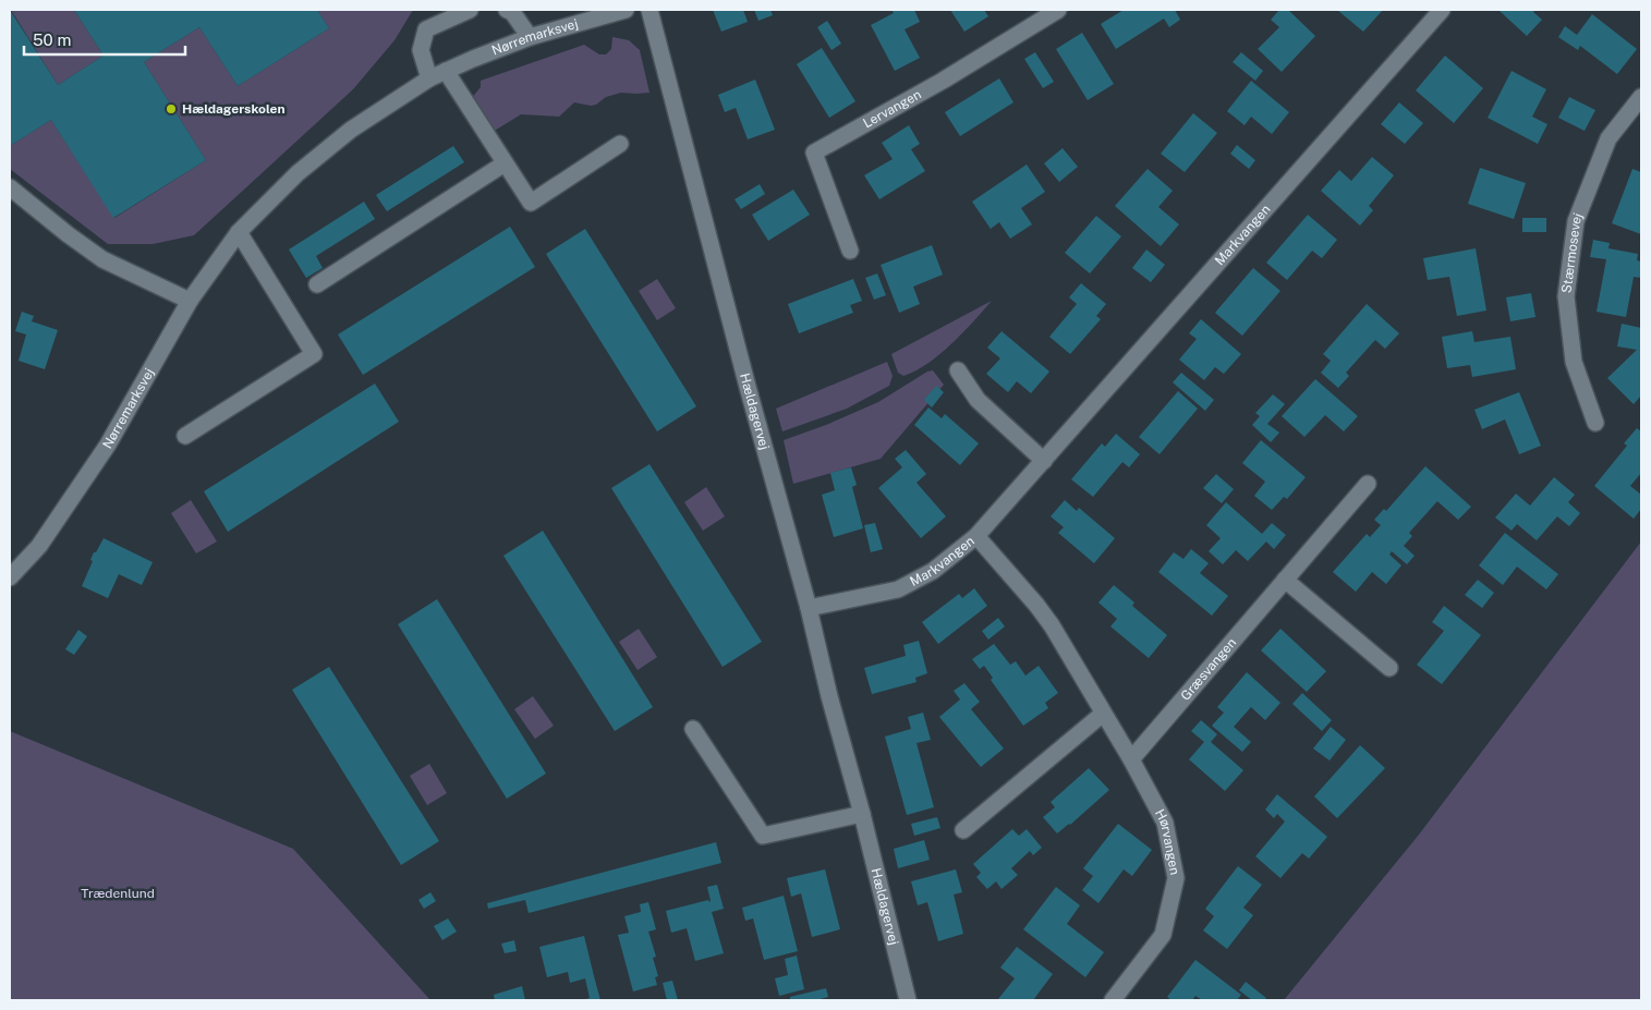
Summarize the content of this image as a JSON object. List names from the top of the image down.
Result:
{
  "streets": {
    "street": [
      "Nørremarksvej",
      "Lervangen",
      "Markvangen",
      "Stærmosevej",
      "Hældagervej",
      "Græsvangen",
      "Hørvangen"
    ]
  },
  "crossings": [
    ["Markvangen", "Hældagervej"],
    ["Markvangen", "Hørvangen"],
    ["Græsvangen", "Hørvangen"]
  ],
  "parks": ["Trædenlund"],
  "places": ["Hældagerskolen"],
  "scale_bar": "50 m"
}
